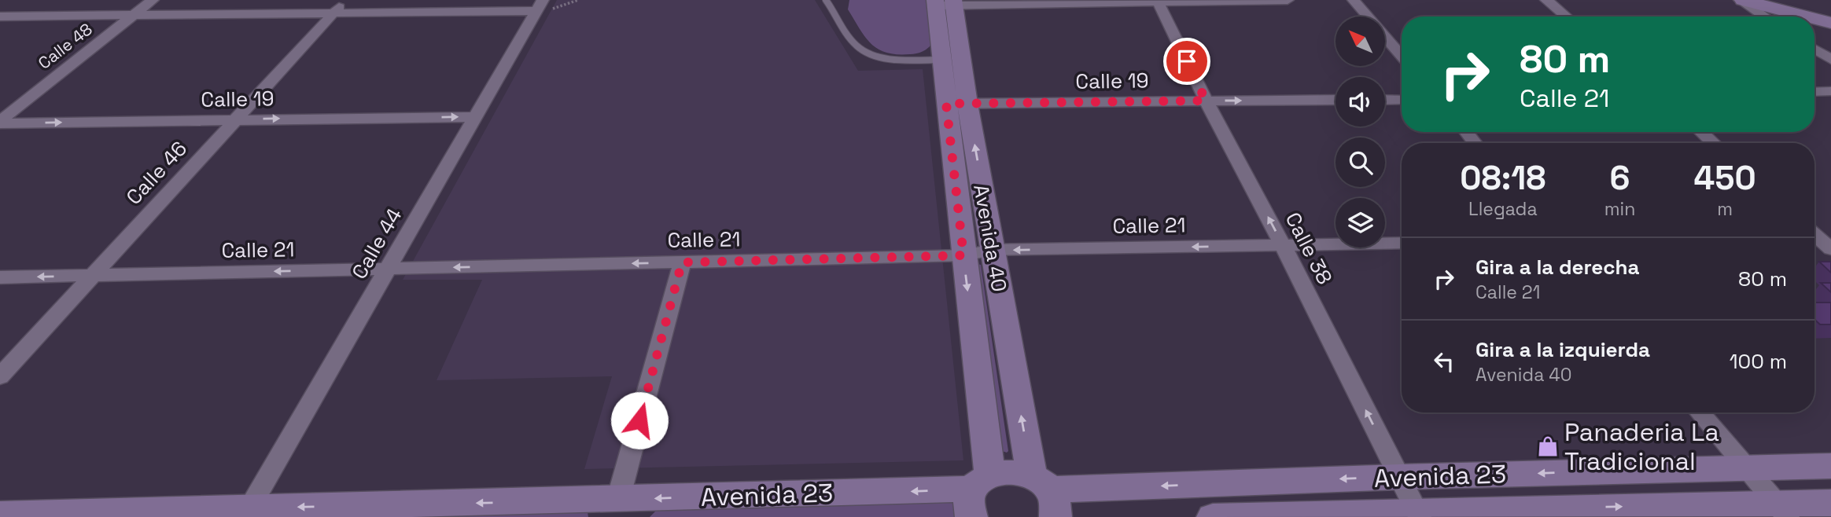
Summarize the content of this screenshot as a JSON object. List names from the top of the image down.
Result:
{
  "streets": {
    "main road": ["Avenida 40", "Avenida 23"],
    "street": [
      "Calle 48",
      "Calle 19",
      "Calle 46",
      "Calle 21",
      "Calle 44",
      "Calle 38"
    ]
  },
  "crossings": [
    ["Calle 48", "Calle 19"],
    ["Calle 19", "Calle 46"],
    ["Calle 19", "Avenida 40"],
    ["Calle 19", "Calle 44"],
    ["Calle 19", "Calle 38"],
    ["Calle 46", "Calle 21"],
    ["Calle 21", "Avenida 40"],
    ["Calle 21", "Calle 44"],
    ["Calle 21", "Calle 38"],
    ["Avenida 40", "Avenida 23"],
    ["Calle 44", "Avenida 23"],
    ["Calle 38", "Avenida 23"]
  ],
  "one_way": ["Calle 21", "Calle 38"],
  "places": {
    "shop": ["Panaderia La Tradicional"]
  },
  "north": "top left",
  "page": {
    "turn": ["80 m", "Calle 21"],
    "eta": [
      "08:18",
      "Llegada",
      "6",
      "min",
      "450",
      "m"
    ],
    "list": [
      {
        "name": "Gira a la derecha",
        "note": "Calle 21",
        "value": "80 m"
      },
      {
        "name": "Gira a la izquierda",
        "note": "Avenida 40",
        "value": "100 m"
      }
    ]
  }
}
